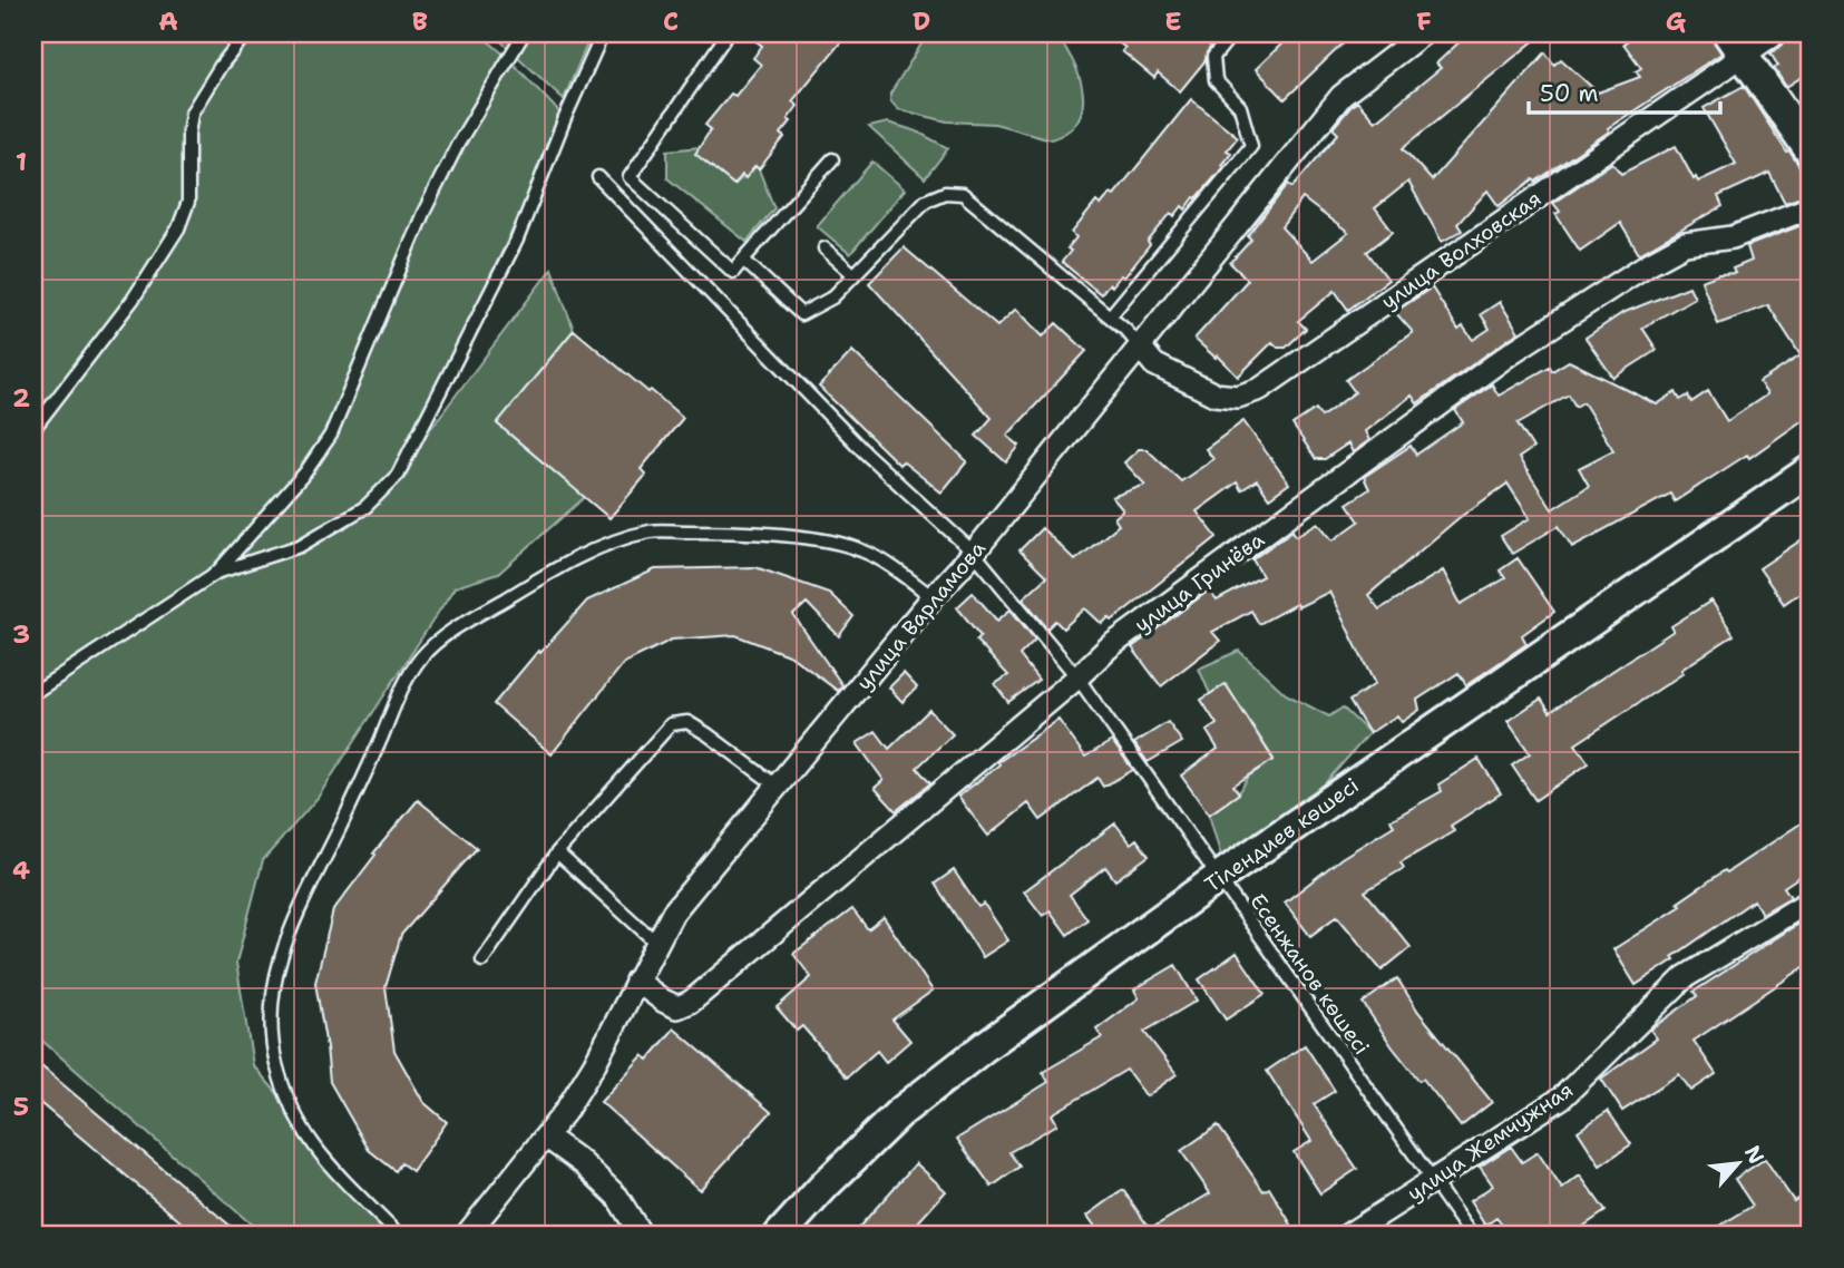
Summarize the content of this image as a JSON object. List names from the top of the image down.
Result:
{
  "streets": {
    "street": [
      "улица Волховская",
      "улица Гринёва",
      "улица Варламова",
      "Тілендиев көшесі",
      "улица Жемчужная"
    ],
    "lane": ["Есенжанов көшесі"]
  },
  "crossings": [
    ["улица Волховская", "улица Варламова"],
    ["улица Гринёва", "улица Варламова"],
    ["улица Гринёва", "Есенжанов көшесі"],
    ["улица Варламова", "Есенжанов көшесі"],
    ["Тілендиев көшесі", "Есенжанов көшесі"],
    ["Есенжанов көшесі", "улица Жемчужная"]
  ],
  "scale_bar": "50 m",
  "north": "top right",
  "grid": {
    "columns": [
      "A",
      "B",
      "C",
      "D",
      "E",
      "F",
      "G"
    ],
    "rows": [
      "1",
      "2",
      "3",
      "4",
      "5"
    ]
  }
}
